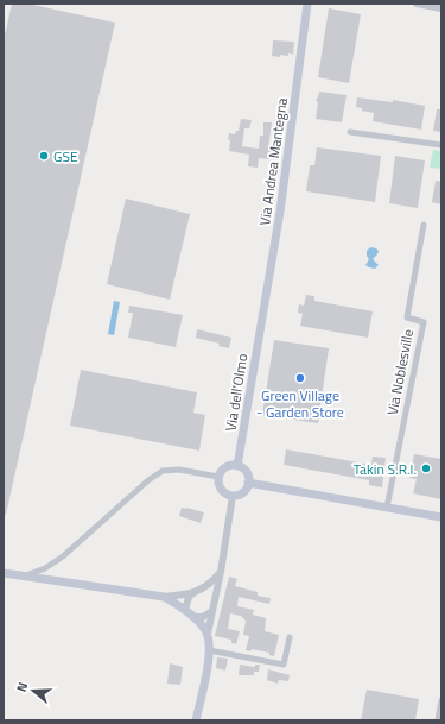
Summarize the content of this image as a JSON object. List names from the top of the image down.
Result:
{
  "streets": {
    "main road": ["Via Andrea Mantegna", "Via dell'Olmo"],
    "street": ["Via Noblesville"]
  },
  "crossings": [
    ["Via Andrea Mantegna", "Via dell'Olmo"]
  ],
  "places": ["GSE", "Green Village - Garden Store", "Takin S.R.l."],
  "north": "left"
}
